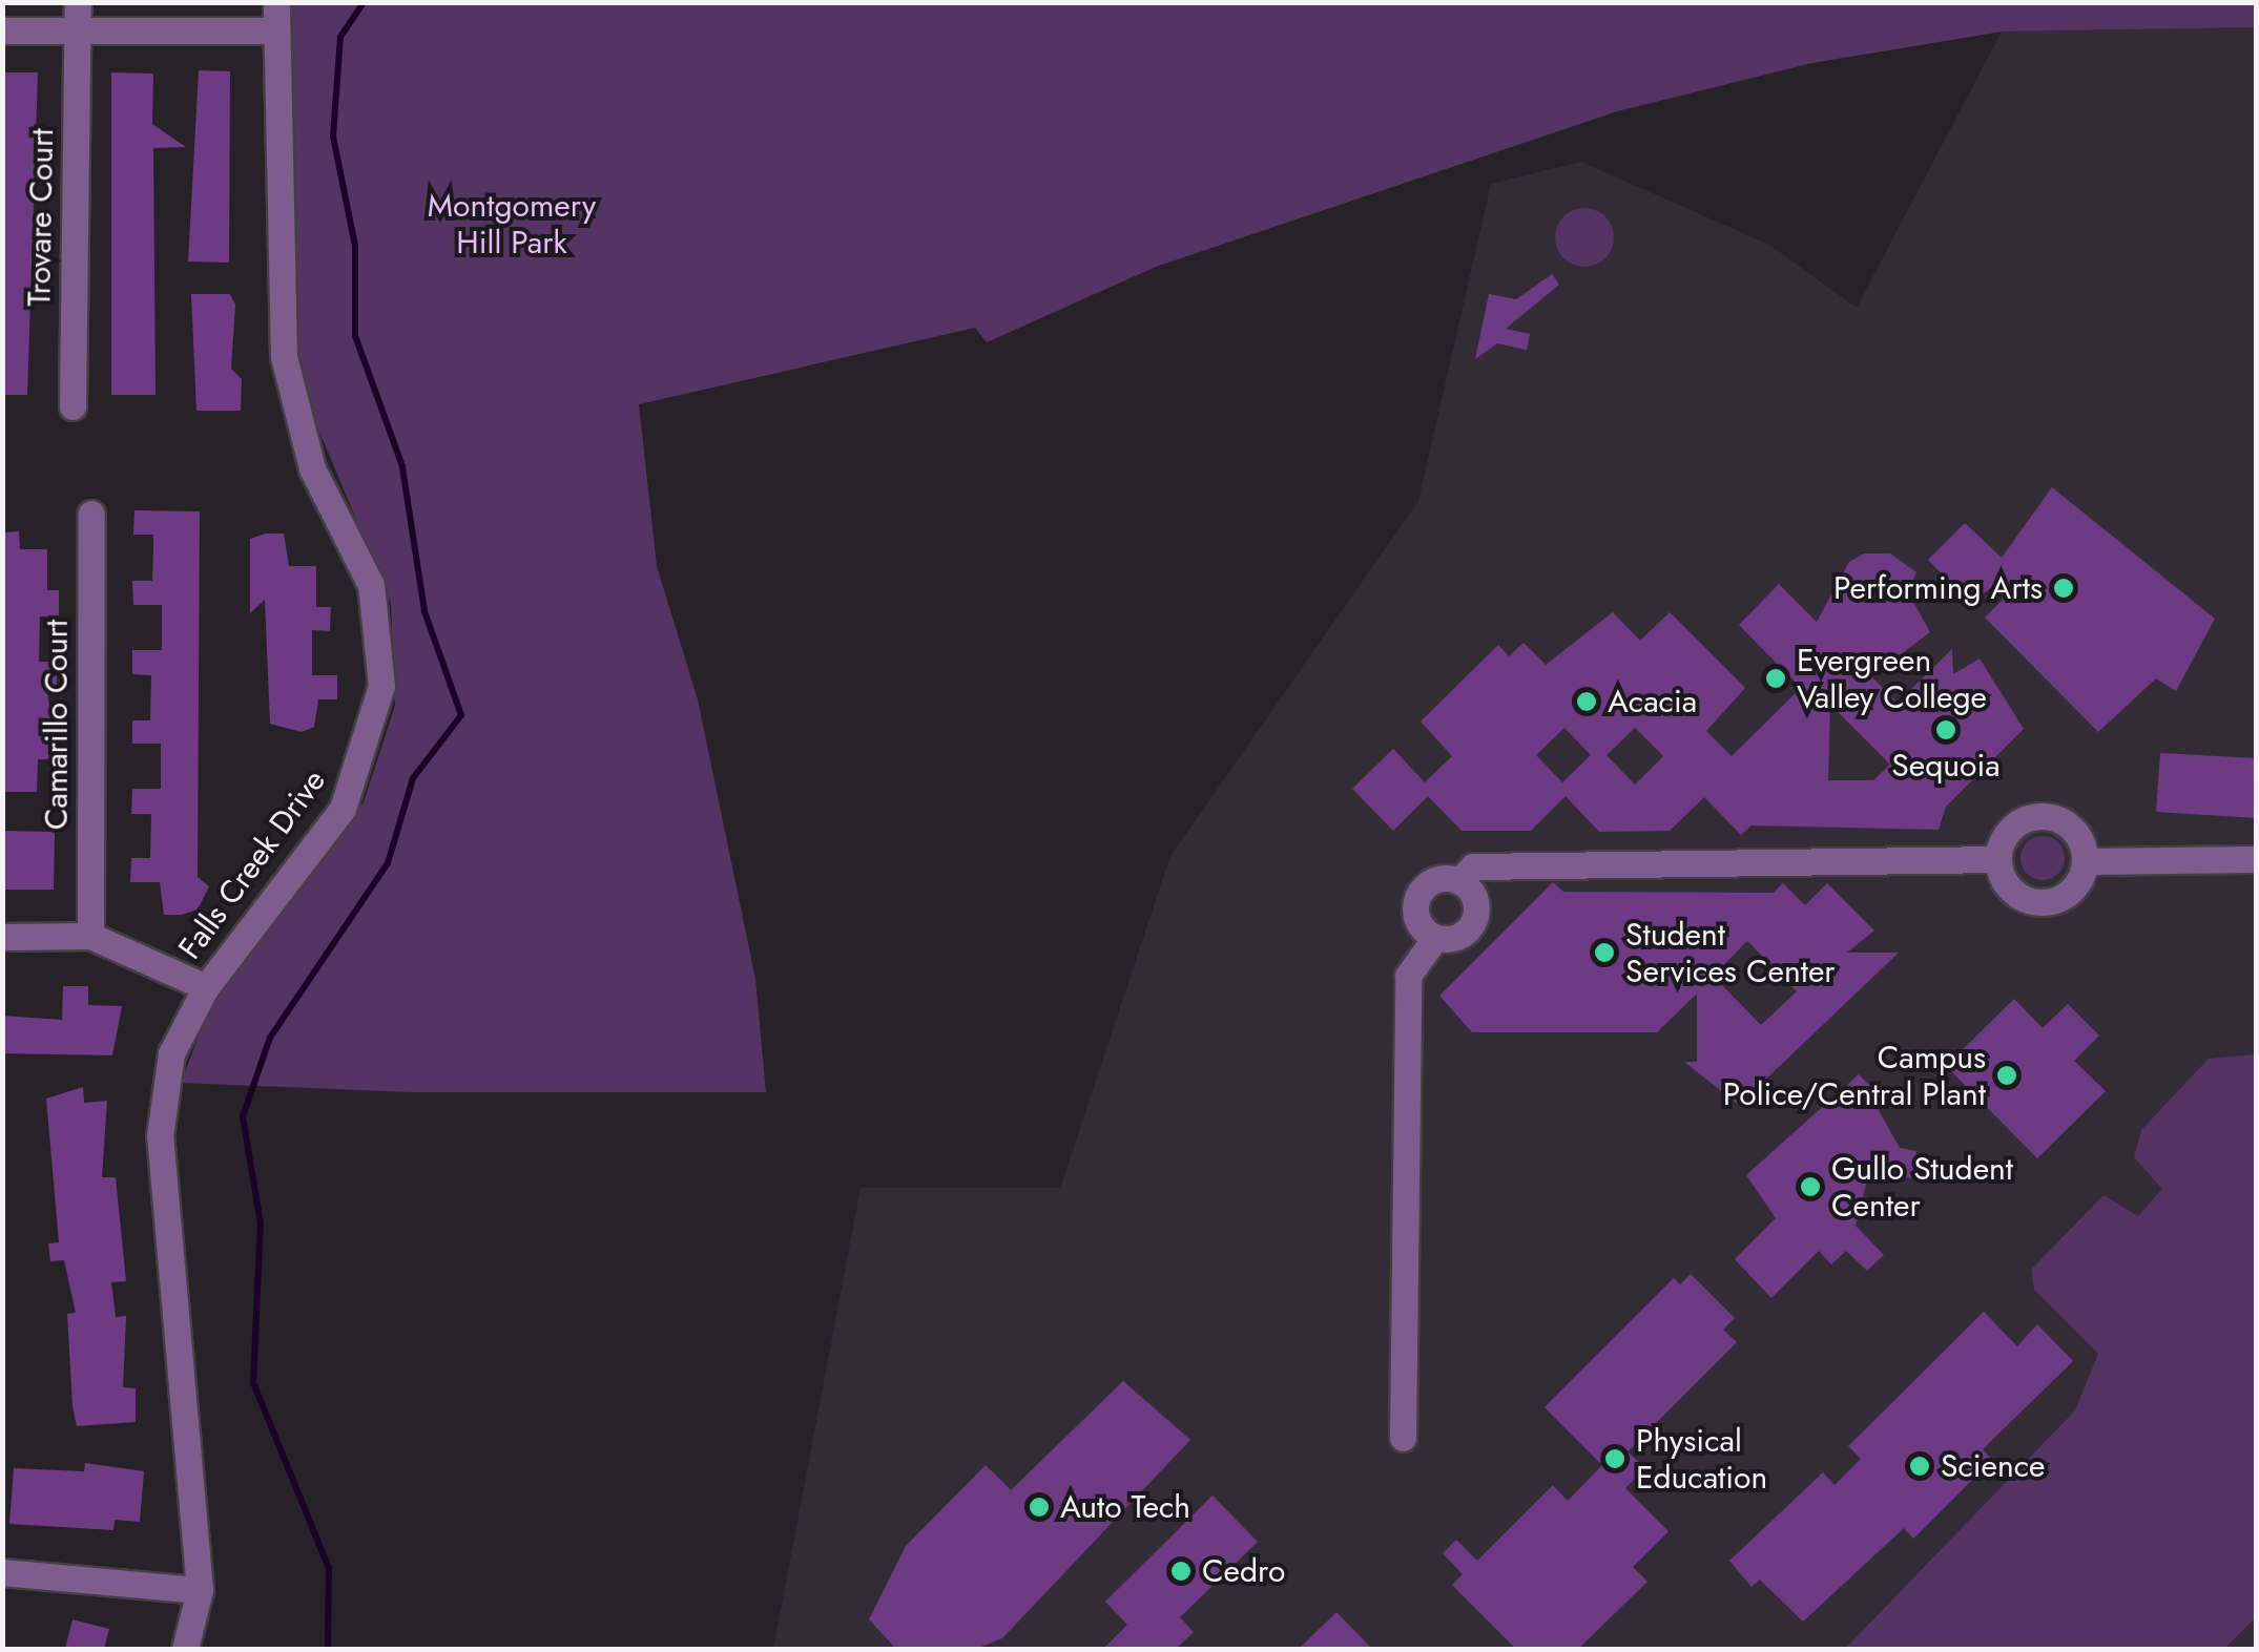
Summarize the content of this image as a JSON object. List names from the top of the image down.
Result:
{
  "streets": {
    "street": ["Trovare Court", "Camarillo Court", "Falls Creek Drive"]
  },
  "parks": ["Montgomery Hill Park"],
  "places": [
    "Performing Arts",
    "Evergreen Valley College",
    "Acacia",
    "Sequoia",
    "Student Services Center",
    "Campus Police/Central Plant",
    "Gullo Student Center",
    "Physical Education",
    "Science",
    "Auto Tech",
    "Cedro"
  ]
}
